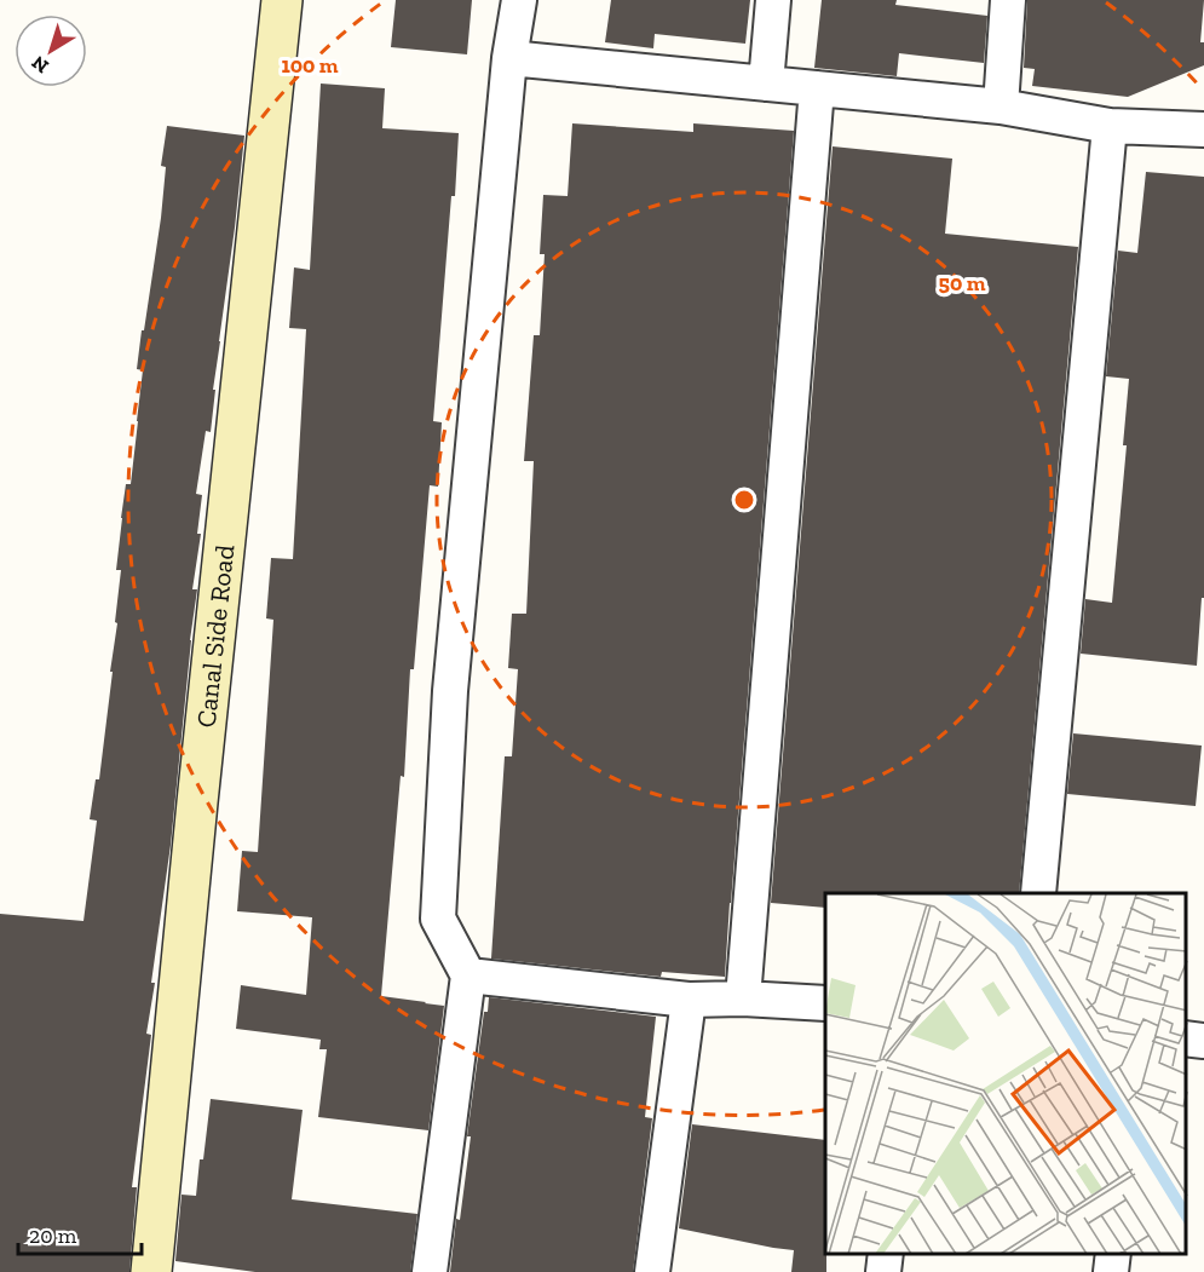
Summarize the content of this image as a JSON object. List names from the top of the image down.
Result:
{
  "streets": {
    "street": ["Canal Side Road"]
  },
  "scale_bar": "20 m",
  "north": "bottom left",
  "rings": ["100 m", "50 m"]
}
